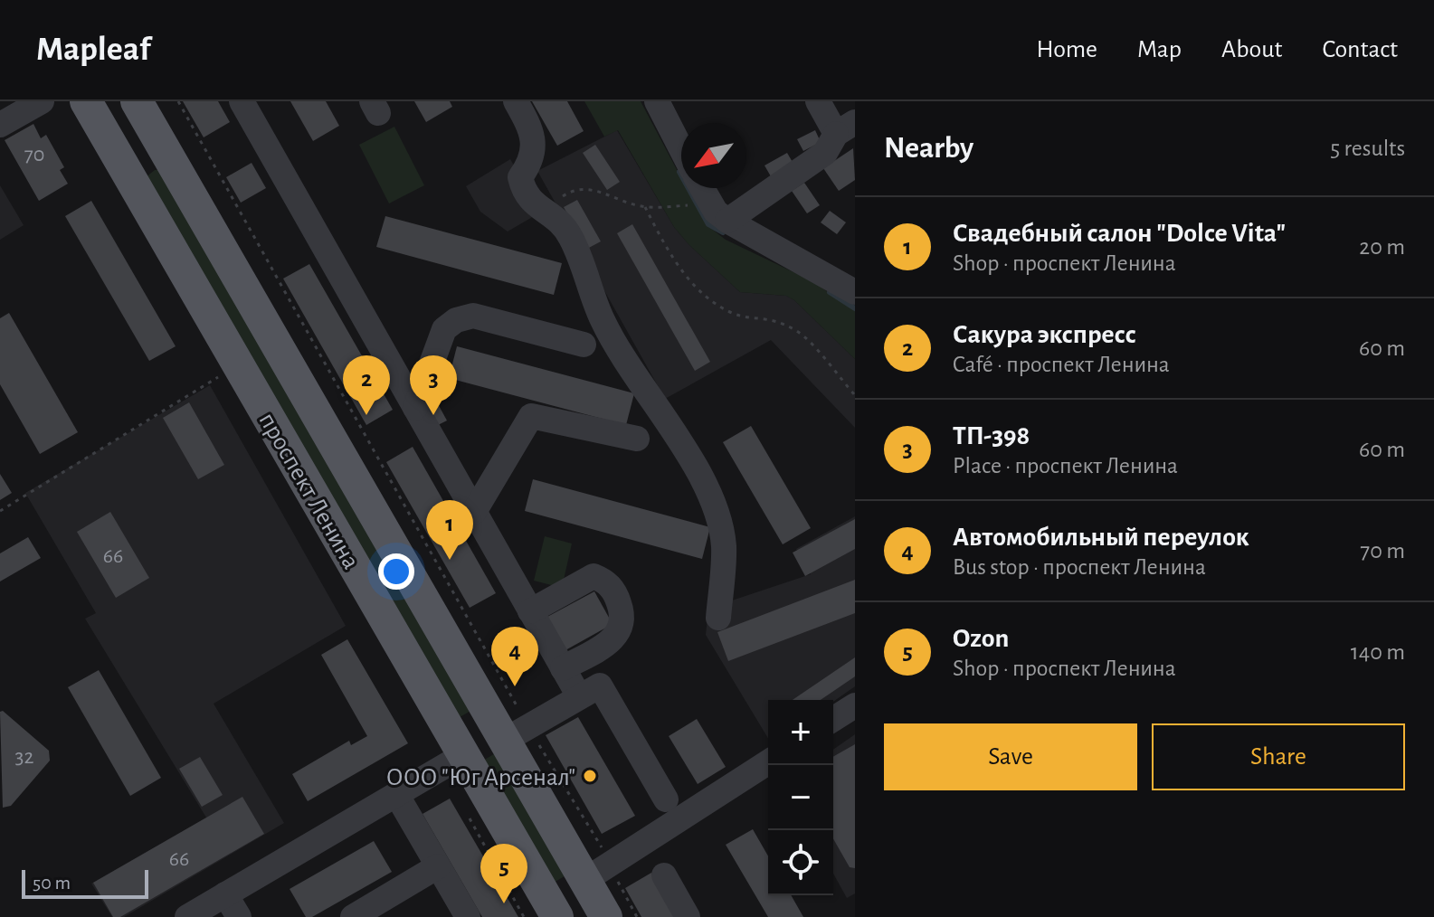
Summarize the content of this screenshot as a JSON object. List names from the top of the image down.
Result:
{
  "streets": {
    "main road": ["проспект Ленина"]
  },
  "places": ["ООО \"Юг Арсенал\""],
  "house_numbers": [
    "70",
    "66",
    "32",
    "66"
  ],
  "scale_bar": "50 m",
  "north": "bottom left",
  "page": {
    "header": "Mapleaf",
    "nav": [
      "Home",
      "Map",
      "About",
      "Contact"
    ],
    "heading": ["Nearby", "5 results"],
    "list": [
      {
        "mark": "1",
        "name": "Свадебный салон \"Dolce Vita\"",
        "note": "Shop · проспект Ленина",
        "value": "20 m"
      },
      {
        "mark": "2",
        "name": "Сакура экспресс",
        "note": "Café · проспект Ленина",
        "value": "60 m"
      },
      {
        "mark": "3",
        "name": "ТП-398",
        "note": "Place · проспект Ленина",
        "value": "60 m"
      },
      {
        "mark": "4",
        "name": "Автомобильный переулок",
        "note": "Bus stop · проспект Ленина",
        "value": "70 m"
      },
      {
        "mark": "5",
        "name": "Ozon",
        "note": "Shop · проспект Ленина",
        "value": "140 m"
      }
    ],
    "pins": [
      "2",
      "3",
      "1",
      "4",
      "5"
    ],
    "map_buttons": ["+", "−"],
    "buttons": ["Save", "Share"],
    "scale": "50 m"
  }
}
